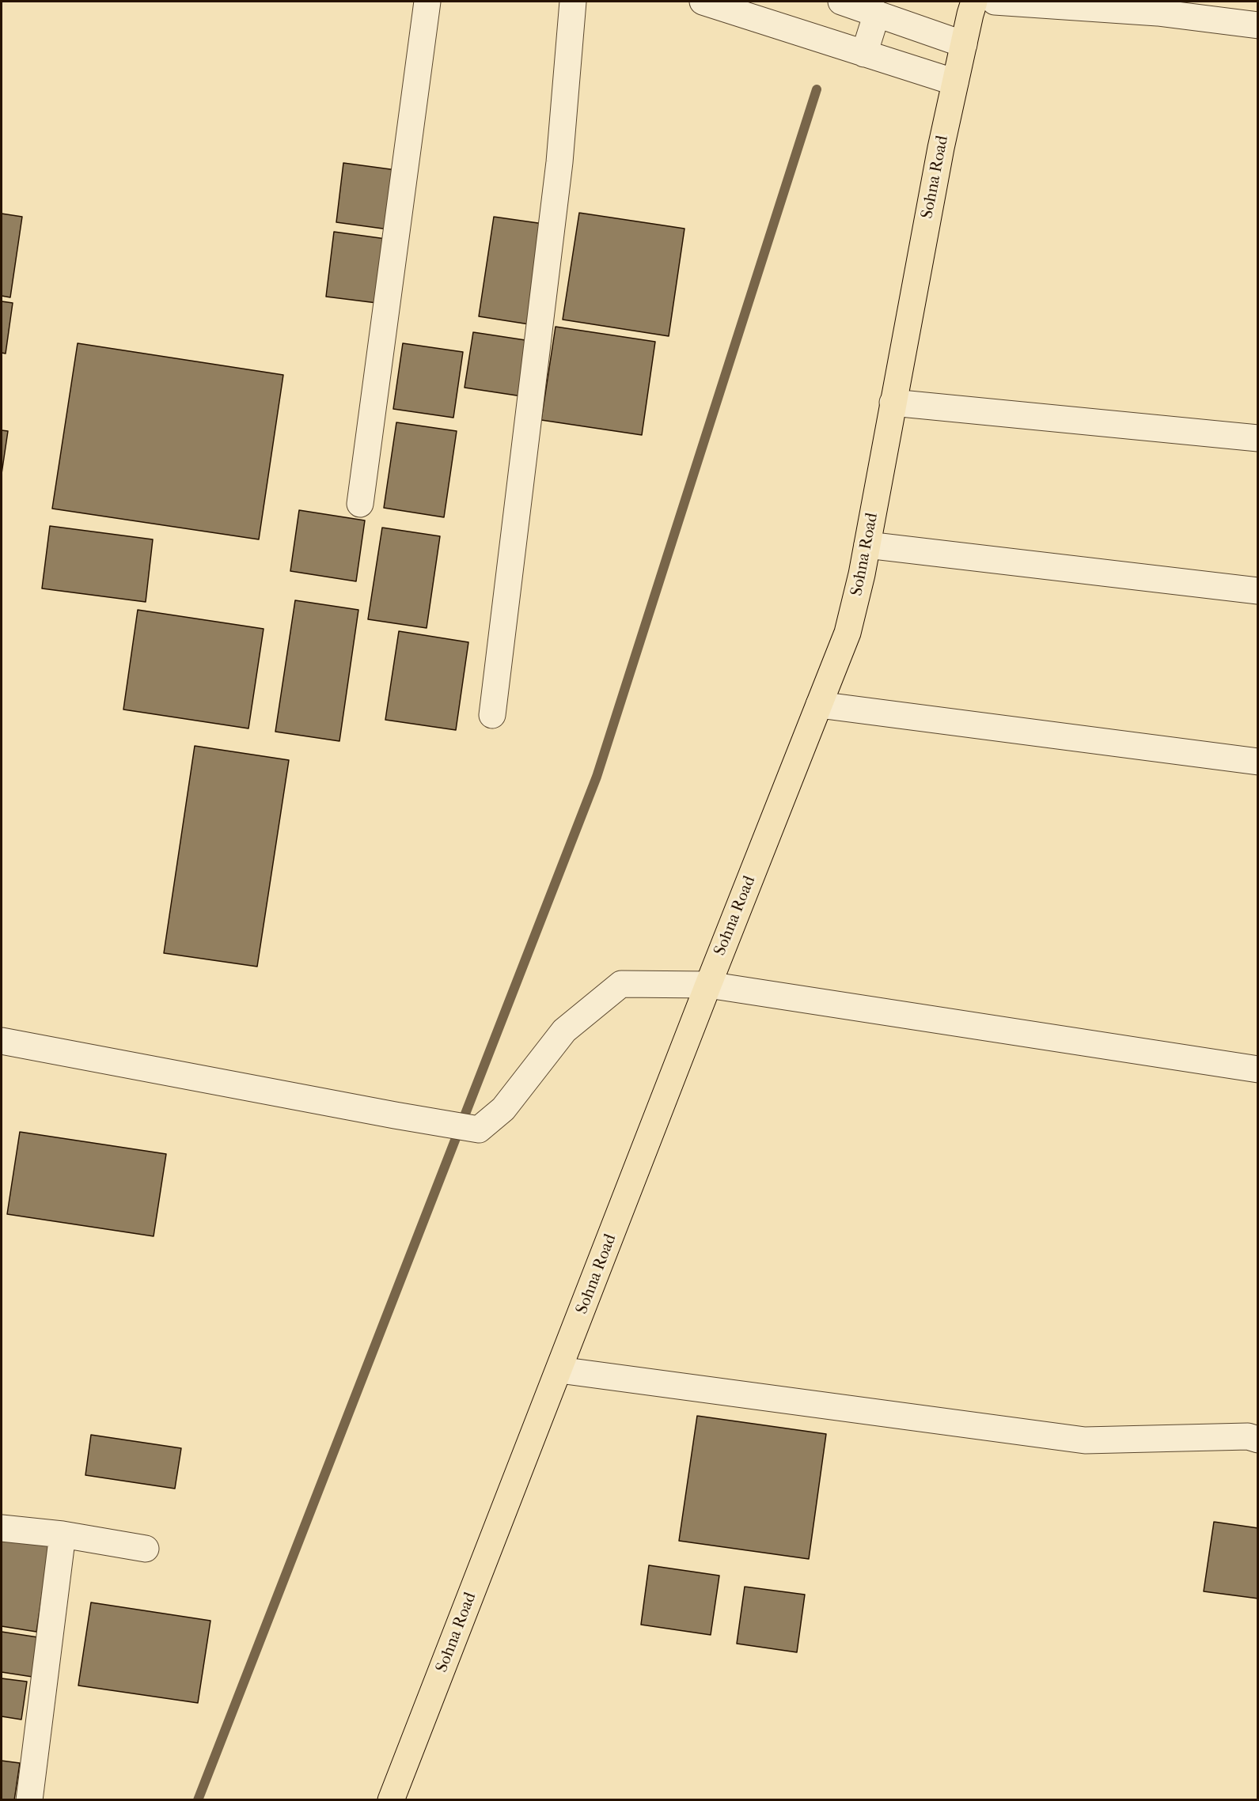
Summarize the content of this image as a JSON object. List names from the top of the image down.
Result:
{
  "streets": {
    "main road": ["Sohna Road"]
  }
}
